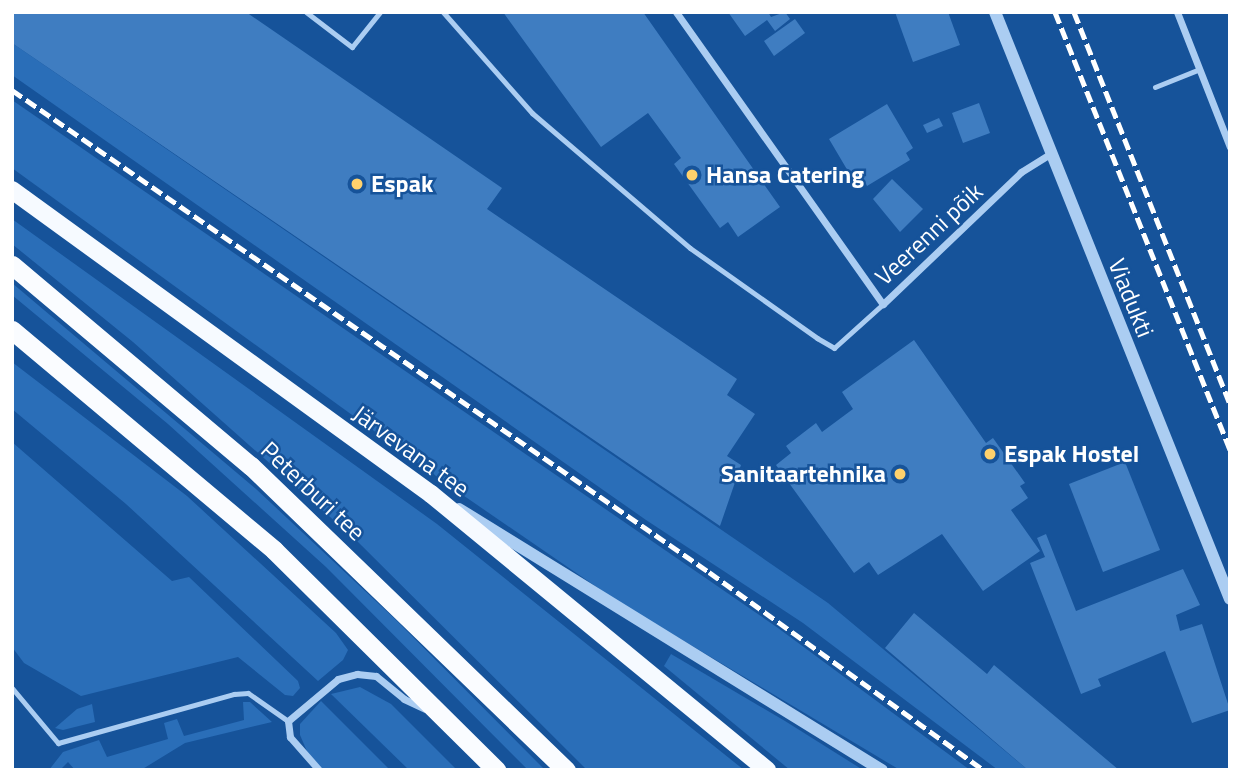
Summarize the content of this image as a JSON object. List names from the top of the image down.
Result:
{
  "streets": {
    "highway": ["Peterburi tee"],
    "main road": ["Järvevana tee"],
    "street": ["Veerenni põik", "Viadukti"]
  },
  "crossings": [
    ["Veerenni põik", "Viadukti"]
  ],
  "places": [
    "Hansa Catering",
    "Espak",
    "Espak Hostel",
    "Sanitaartehnika"
  ]
}
